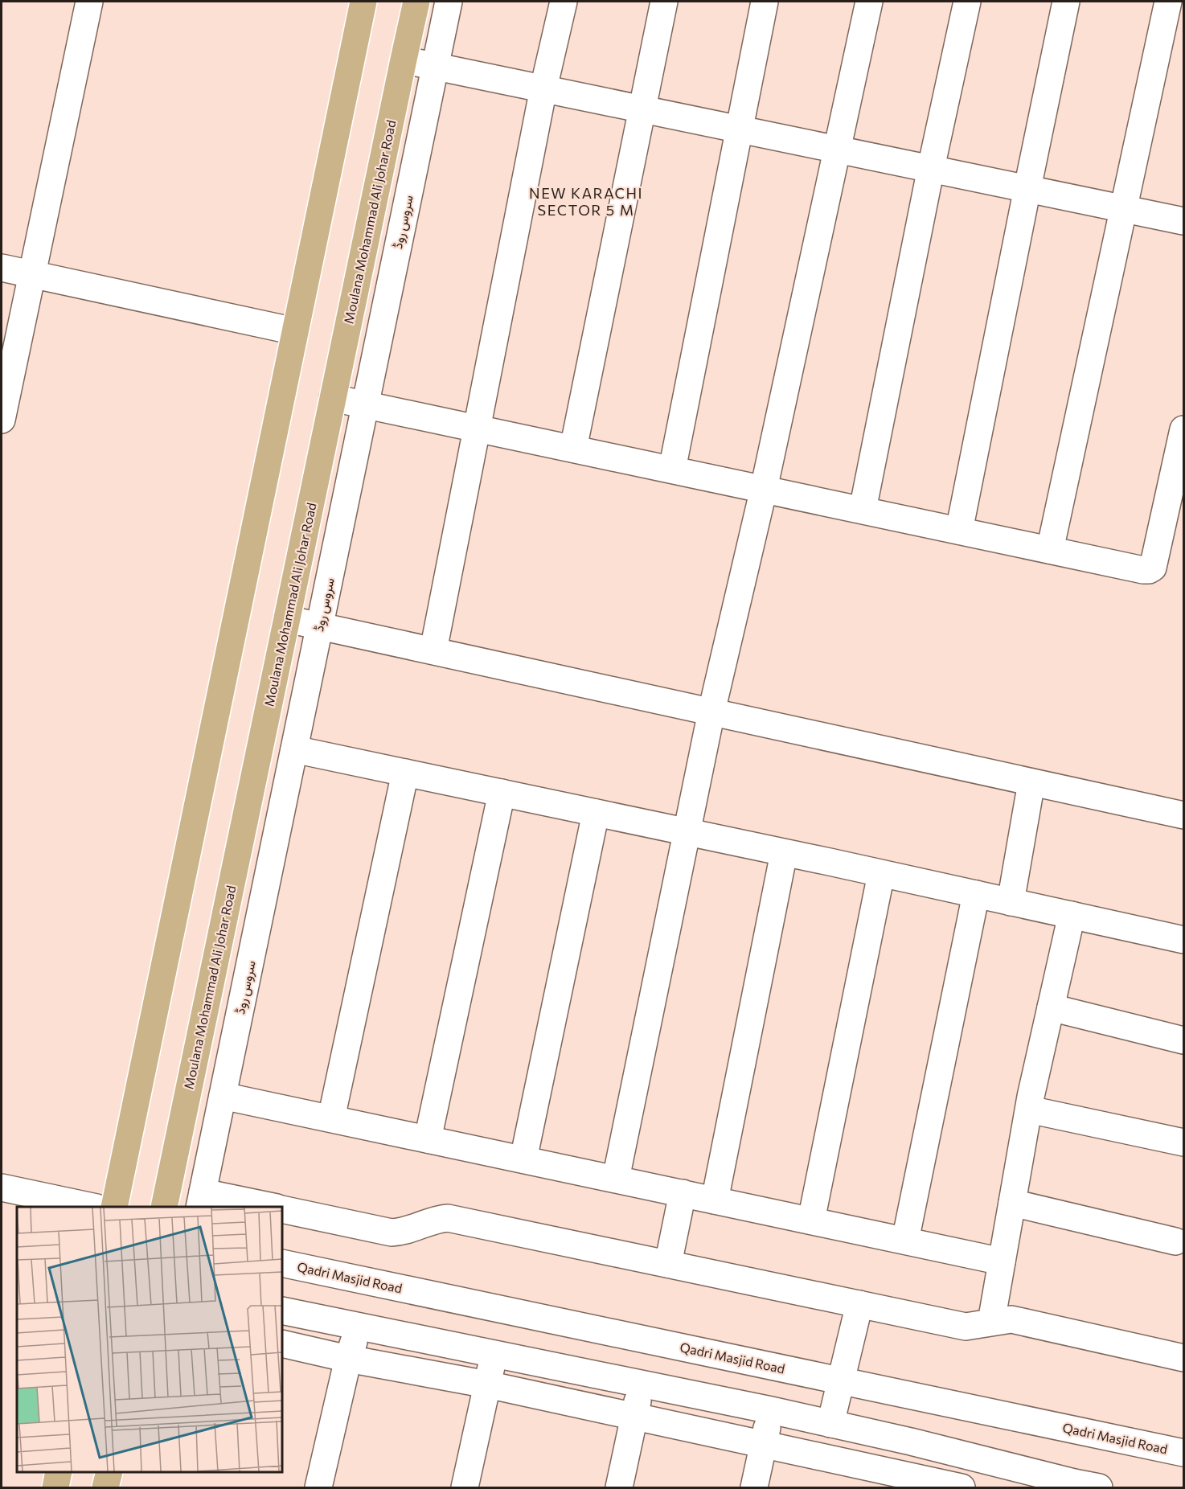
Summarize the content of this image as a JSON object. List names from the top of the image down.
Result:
{
  "streets": {
    "main road": ["Moulana Mohammad Ali Johar Road"],
    "street": ["سروس روڈ", "Qadri Masjid Road"]
  },
  "districts": ["NEW KARACHI SECTOR 5 M"]
}
